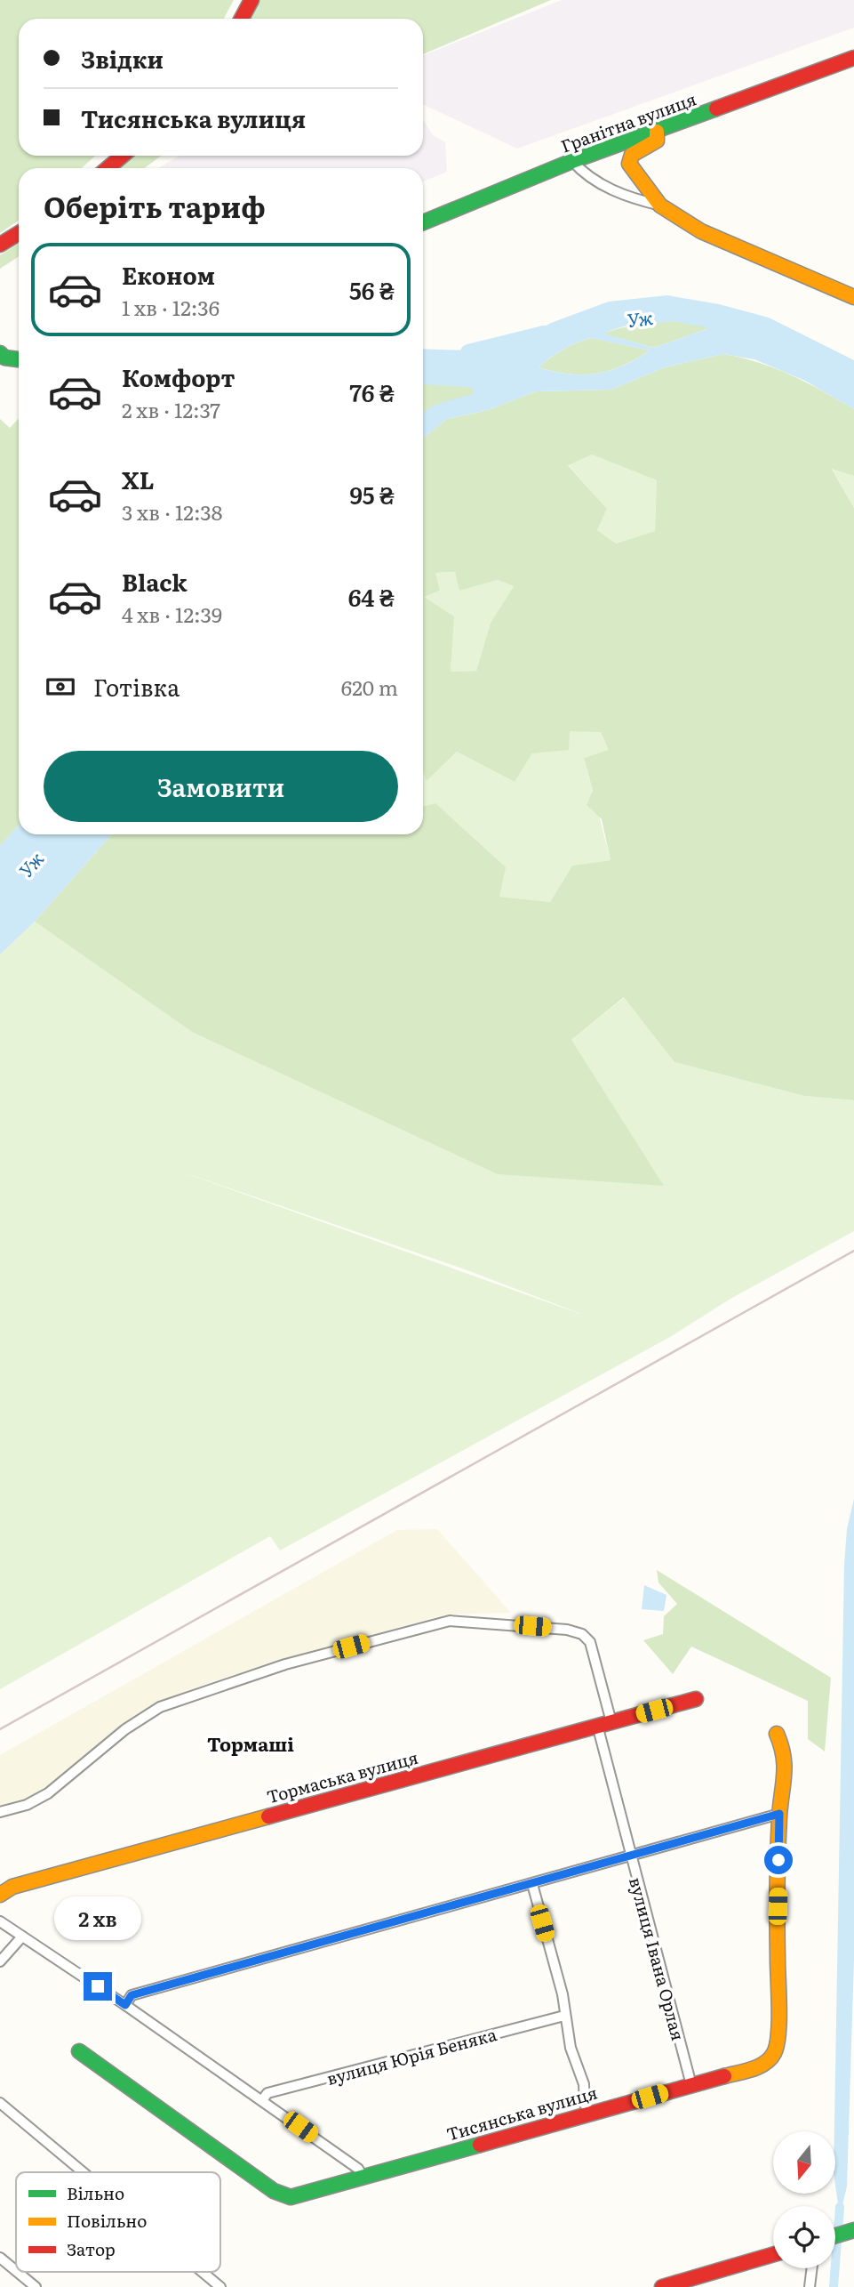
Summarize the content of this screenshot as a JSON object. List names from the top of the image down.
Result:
{
  "streets": {
    "main road": ["Гранітна вулиця", "Тормаська вулиця", "Тисянська вулиця"],
    "street": ["вулиця Івана Орлая", "вулиця Юрія Беняка"]
  },
  "crossings": [
    ["Тормаська вулиця", "вулиця Івана Орлая"],
    ["вулиця Івана Орлая", "Тисянська вулиця"]
  ],
  "districts": ["Тормаші"],
  "water": ["Уж"],
  "legend": ["Вільно", "Повільно", "Затор"],
  "north": "bottom",
  "page": {
    "banner": ["Звідки", "Тисянська вулиця"],
    "heading": "Оберіть тариф",
    "list": [
      {
        "name": "Економ",
        "note": "1 хв · 12:36",
        "value": "56 ₴"
      },
      {
        "name": "Комфорт",
        "note": "2 хв · 12:37",
        "value": "76 ₴"
      },
      {
        "name": "XL",
        "note": "3 хв · 12:38",
        "value": "95 ₴"
      },
      {
        "name": "Black",
        "note": "4 хв · 12:39",
        "value": "64 ₴"
      }
    ],
    "pay": ["Готівка", "620 m"],
    "buttons": "Замовити",
    "bubble": "2 хв"
  }
}
